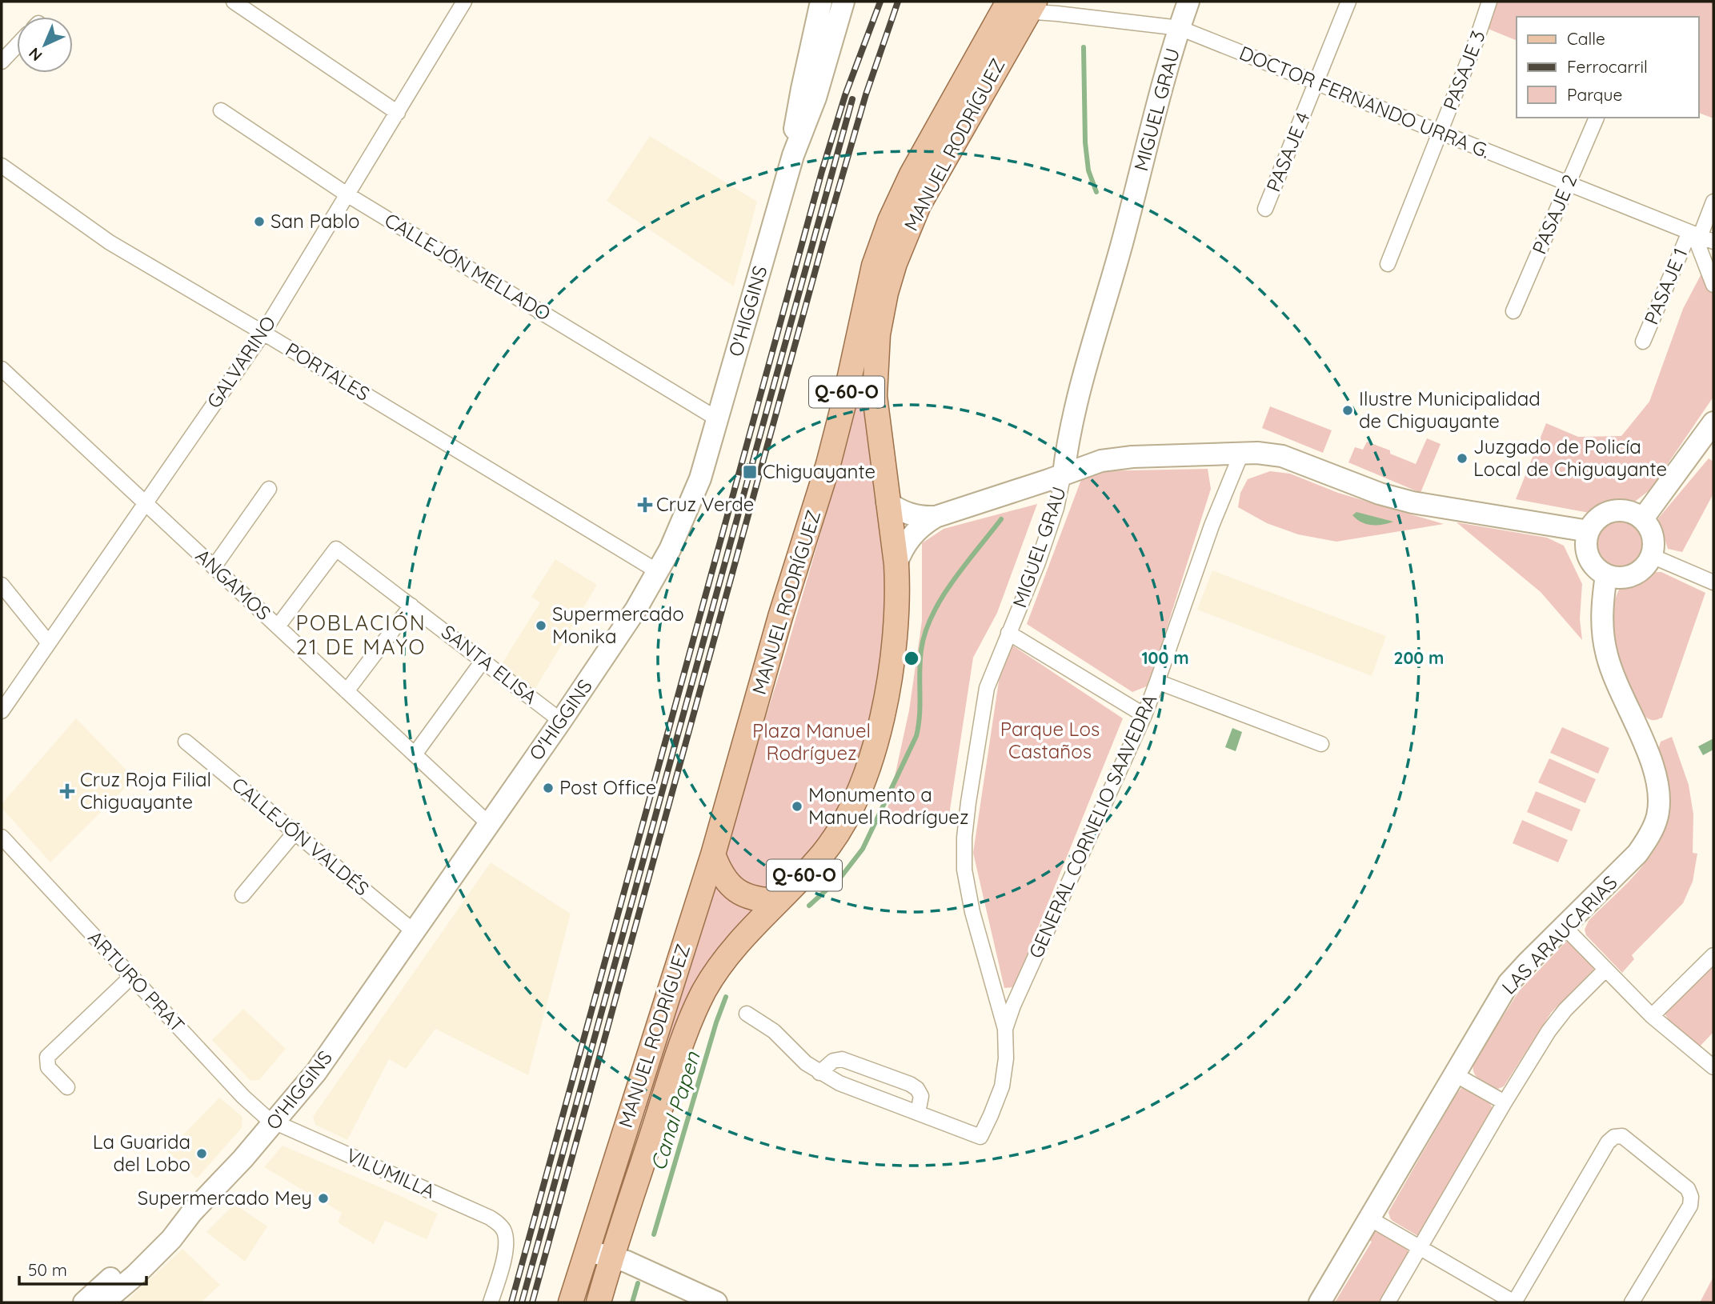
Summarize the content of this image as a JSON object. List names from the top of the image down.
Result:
{
  "streets": {
    "main road": ["MANUEL RODRÍGUEZ", "Q-60-O"],
    "street": [
      "PASAJE 3",
      "DOCTOR FERNANDO URRA G.",
      "MIGUEL GRAU",
      "PASAJE 4",
      "PASAJE 2",
      "CALLEJÓN MELLADO",
      "PASAJE 1",
      "O'HIGGINS",
      "GALVARINO",
      "PORTALES",
      "ANGAMOS",
      "SANTA ELISA",
      "GENERAL CORNELIO SAAVEDRA",
      "CALLEJÓN VALDÉS",
      "LAS ARAUCARIAS",
      "ARTURO PRAT",
      "VILUMILLA"
    ]
  },
  "crossings": [
    ["PASAJE 3", "DOCTOR FERNANDO URRA G."],
    ["DOCTOR FERNANDO URRA G.", "MIGUEL GRAU"],
    ["DOCTOR FERNANDO URRA G.", "MANUEL RODRÍGUEZ"],
    ["DOCTOR FERNANDO URRA G.", "PASAJE 4"],
    ["DOCTOR FERNANDO URRA G.", "PASAJE 2"],
    ["DOCTOR FERNANDO URRA G.", "PASAJE 1"],
    ["MIGUEL GRAU", "GENERAL CORNELIO SAAVEDRA"],
    ["MANUEL RODRÍGUEZ", "Q-60-O"],
    ["CALLEJÓN MELLADO", "O'HIGGINS"],
    ["CALLEJÓN MELLADO", "GALVARINO"],
    ["O'HIGGINS", "PORTALES"],
    ["O'HIGGINS", "ANGAMOS"],
    ["O'HIGGINS", "SANTA ELISA"],
    ["O'HIGGINS", "CALLEJÓN VALDÉS"],
    ["O'HIGGINS", "ARTURO PRAT"],
    ["O'HIGGINS", "VILUMILLA"],
    ["GALVARINO", "PORTALES"],
    ["GALVARINO", "ANGAMOS"],
    ["ANGAMOS", "SANTA ELISA"],
    ["ARTURO PRAT", "VILUMILLA"]
  ],
  "districts": ["POBLACIÓN 21 DE MAYO"],
  "water": ["Canal Papen"],
  "parks": ["Parque Los Castaños", "Plaza Manuel Rodríguez"],
  "places": {
    "other": [
      "San Pablo",
      "Ilustre Municipalidad de Chiguayante",
      "Juzgado de Policía Local de Chiguayante",
      "Supermercado Monika",
      "Post Office",
      "Monumento a Manuel Rodríguez",
      "La Guarida del Lobo",
      "Supermercado Mey"
    ],
    "transit": ["Chiguayante"],
    "health": ["Cruz Verde", "Cruz Roja Filial Chiguayante"]
  },
  "legend": ["Calle", "Ferrocarril", "Parque"],
  "scale_bar": "50 m",
  "north": "bottom left",
  "rings": ["100 m", "200 m"]
}
